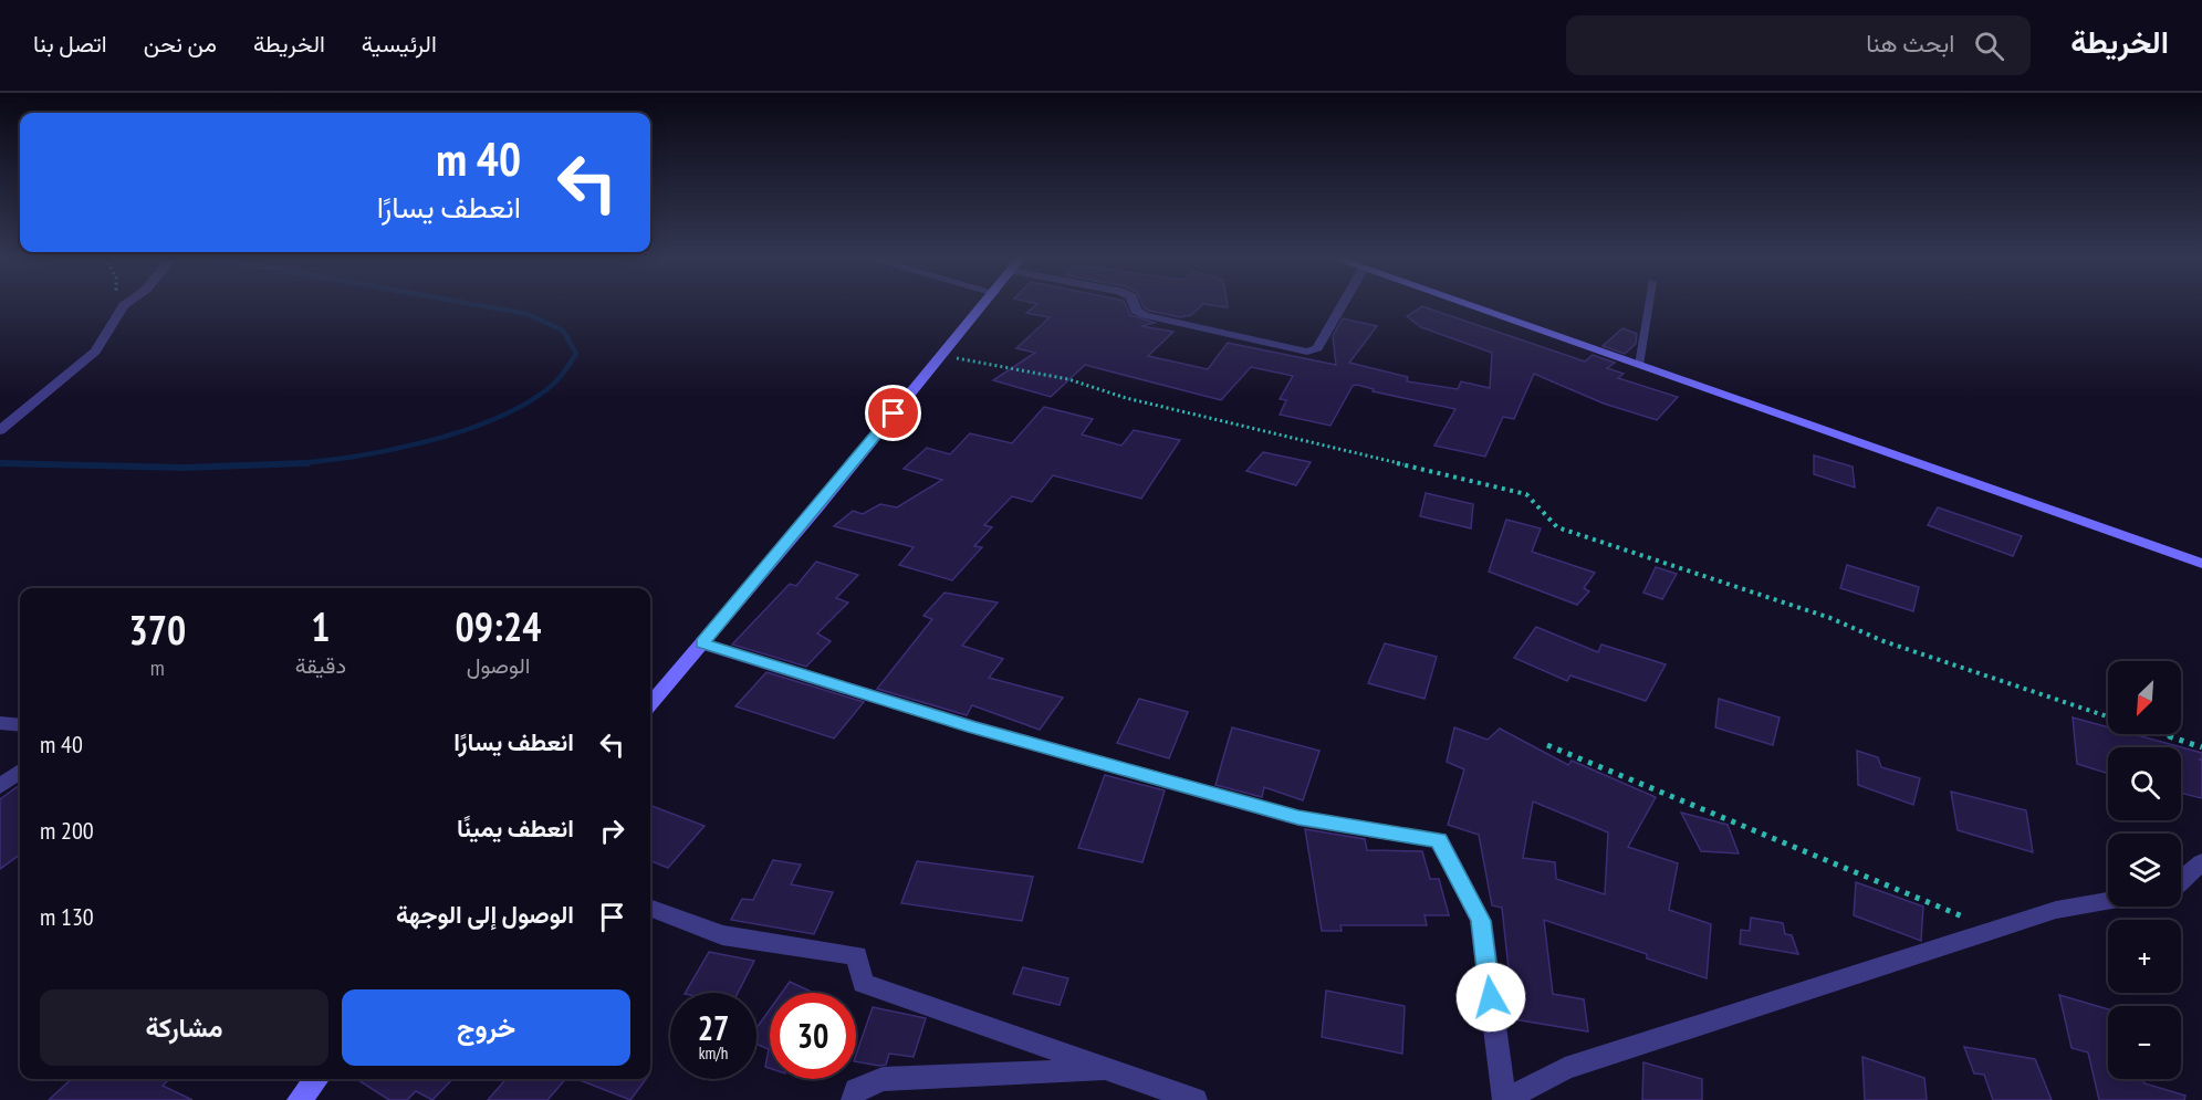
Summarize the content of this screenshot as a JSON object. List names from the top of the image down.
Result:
{
  "north": "bottom left",
  "page": {
    "header": "الخريطة",
    "search": "ابحث هنا",
    "nav": [
      "الرئيسية",
      "الخريطة",
      "من نحن",
      "اتصل بنا"
    ],
    "turn": ["40 m", "انعطف يسارًا"],
    "eta": [
      "09:24",
      "الوصول",
      "1",
      "دقيقة",
      "370",
      "m"
    ],
    "map_buttons": ["+", "−"],
    "list": [
      {
        "name": "انعطف يسارًا",
        "value": "40 m"
      },
      {
        "name": "انعطف يمينًا",
        "value": "200 m"
      },
      {
        "name": "الوصول إلى الوجهة",
        "value": "130 m"
      }
    ],
    "buttons": ["خروج", "مشاركة"],
    "speed": "27 km/h",
    "limit": "30"
  }
}
